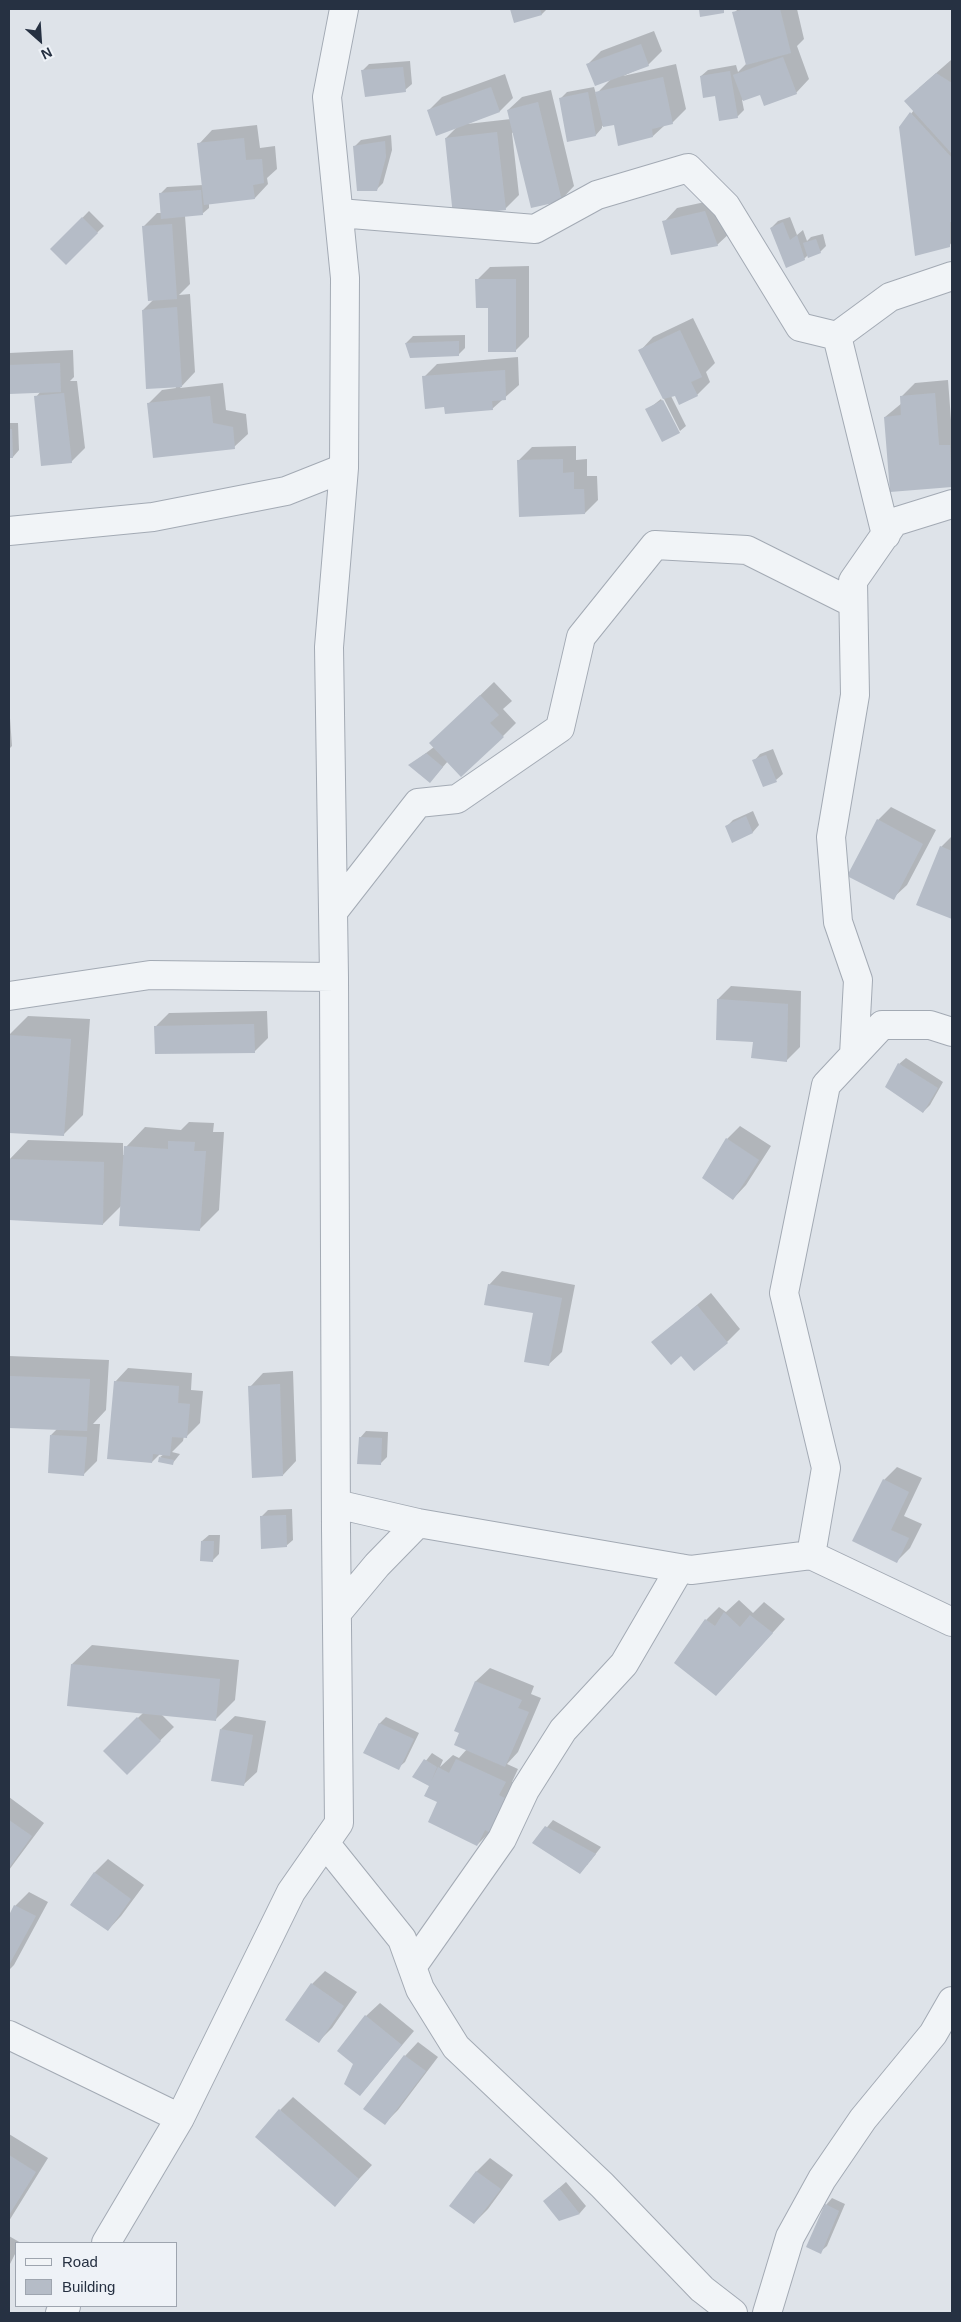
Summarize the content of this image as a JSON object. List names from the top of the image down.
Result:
{
  "legend": ["Road", "Building"],
  "north": "bottom right"
}
